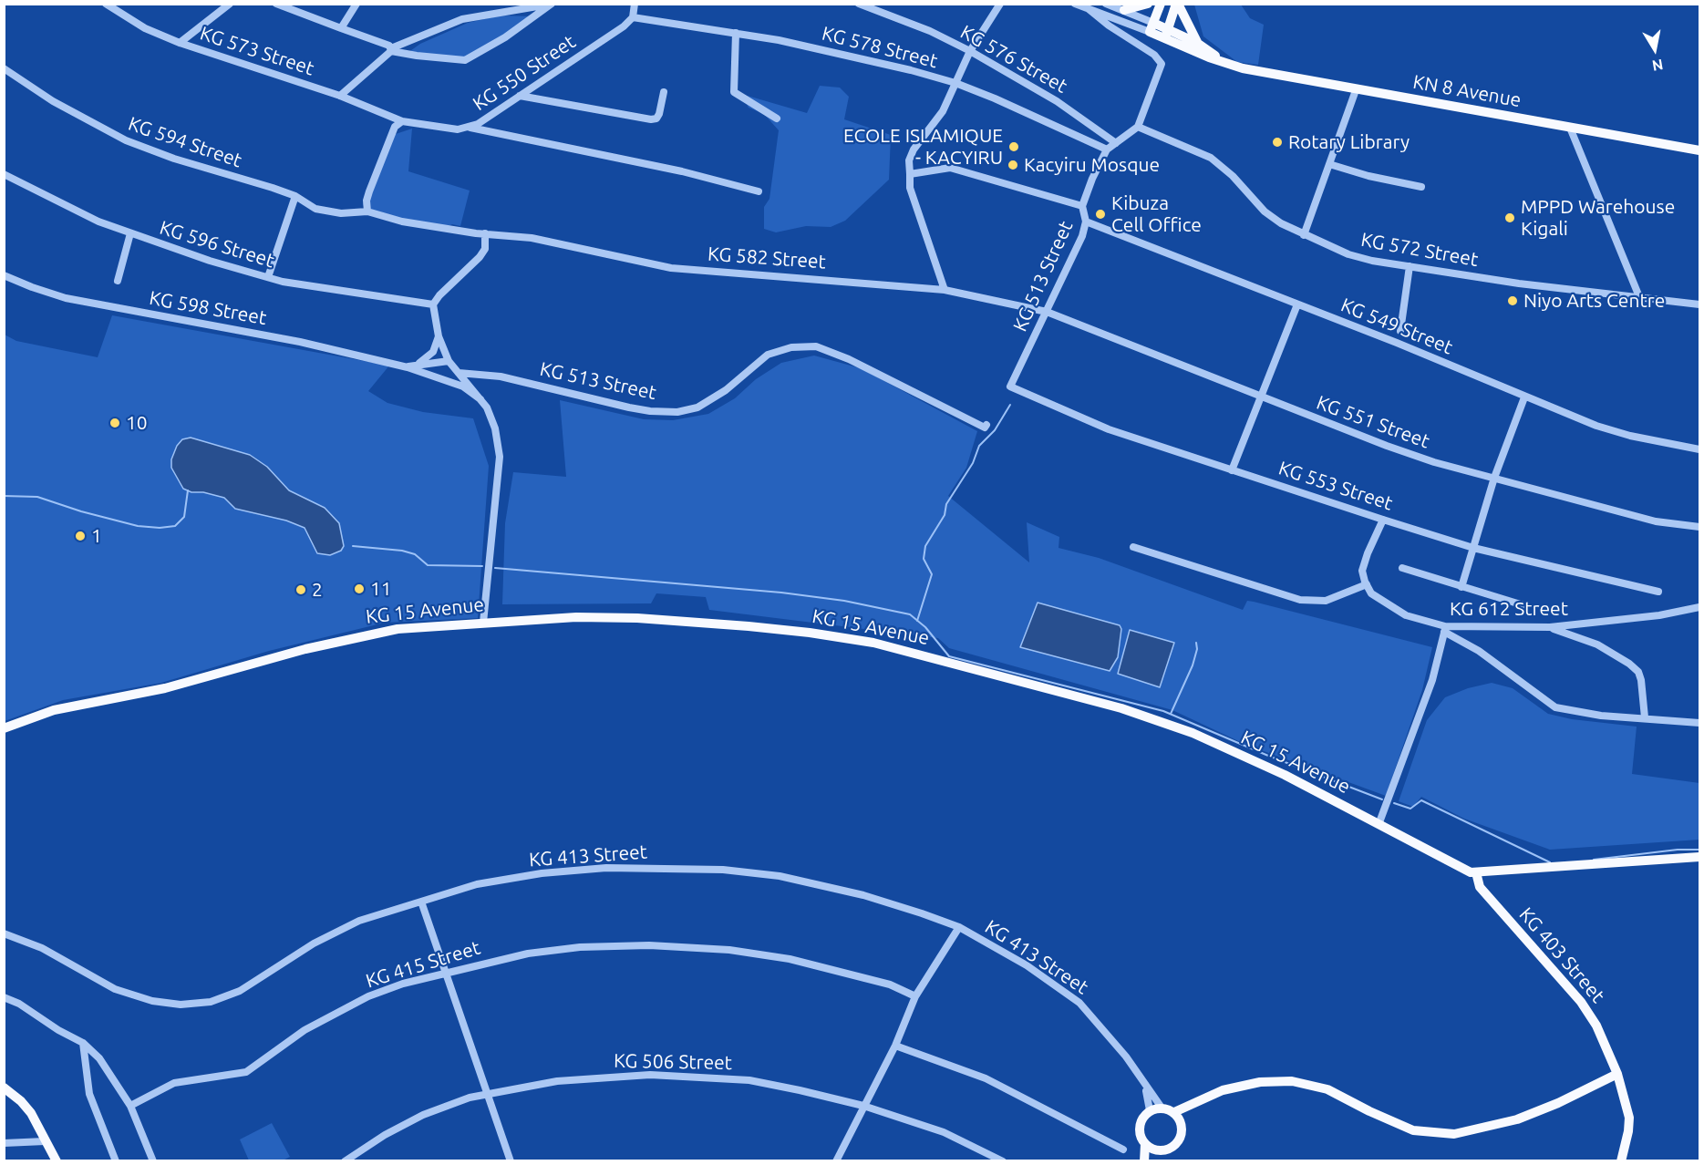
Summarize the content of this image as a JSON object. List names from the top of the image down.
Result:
{
  "streets": {
    "main road": ["KN 8 Avenue", "KG 15 Avenue", "KG 403 Street"],
    "street": [
      "KG 578 Street",
      "KG 573 Street",
      "KG 576 Street",
      "KG 550 Street",
      "KG 594 Street",
      "KG 596 Street",
      "KG 572 Street",
      "KG 582 Street",
      "KG 513 Street",
      "KG 598 Street",
      "KG 549 Street",
      "KG 551 Street",
      "KG 553 Street",
      "KG 612 Street",
      "KG 413 Street",
      "KG 415 Street",
      "KG 506 Street"
    ]
  },
  "crossings": [
    ["KG 578 Street", "KG 550 Street"],
    ["KG 578 Street", "KG 513 Street"],
    ["KG 573 Street", "KG 550 Street"],
    ["KG 582 Street", "KG 513 Street"],
    ["KG 582 Street", "KG 551 Street"],
    ["KG 513 Street", "KG 549 Street"],
    ["KG 513 Street", "KG 551 Street"],
    ["KG 513 Street", "KG 553 Street"],
    ["KG 15 Avenue", "KG 403 Street"]
  ],
  "places": [
    "Rotary Library",
    "ECOLE ISLAMIQUE - KACYIRU",
    "Kacyiru Mosque",
    "Kibuza Cell Office",
    "MPPD Warehouse Kigali",
    "Niyo Arts Centre",
    "10",
    "1",
    "11",
    "2"
  ],
  "north": "bottom"
}
